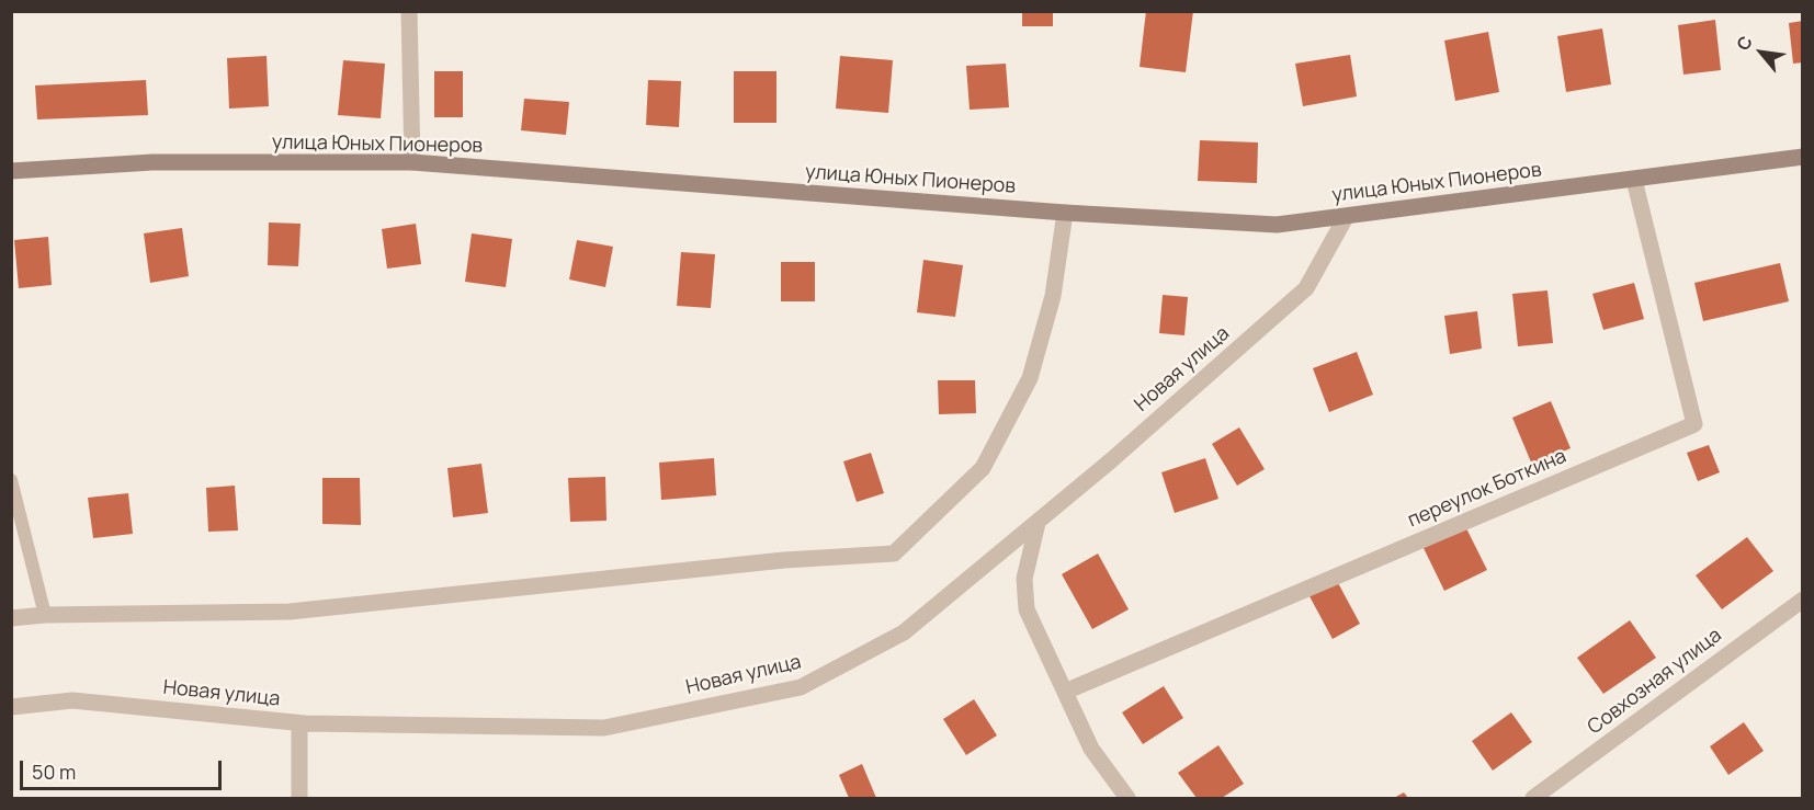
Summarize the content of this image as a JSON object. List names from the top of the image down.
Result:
{
  "streets": {
    "main road": ["улица Юных Пионеров"],
    "street": ["Новая улица", "переулок Боткина", "Совхозная улица"]
  },
  "crossings": [
    ["улица Юных Пионеров", "Новая улица"],
    ["улица Юных Пионеров", "переулок Боткина"]
  ],
  "scale_bar": "50 m",
  "north": "top left"
}
